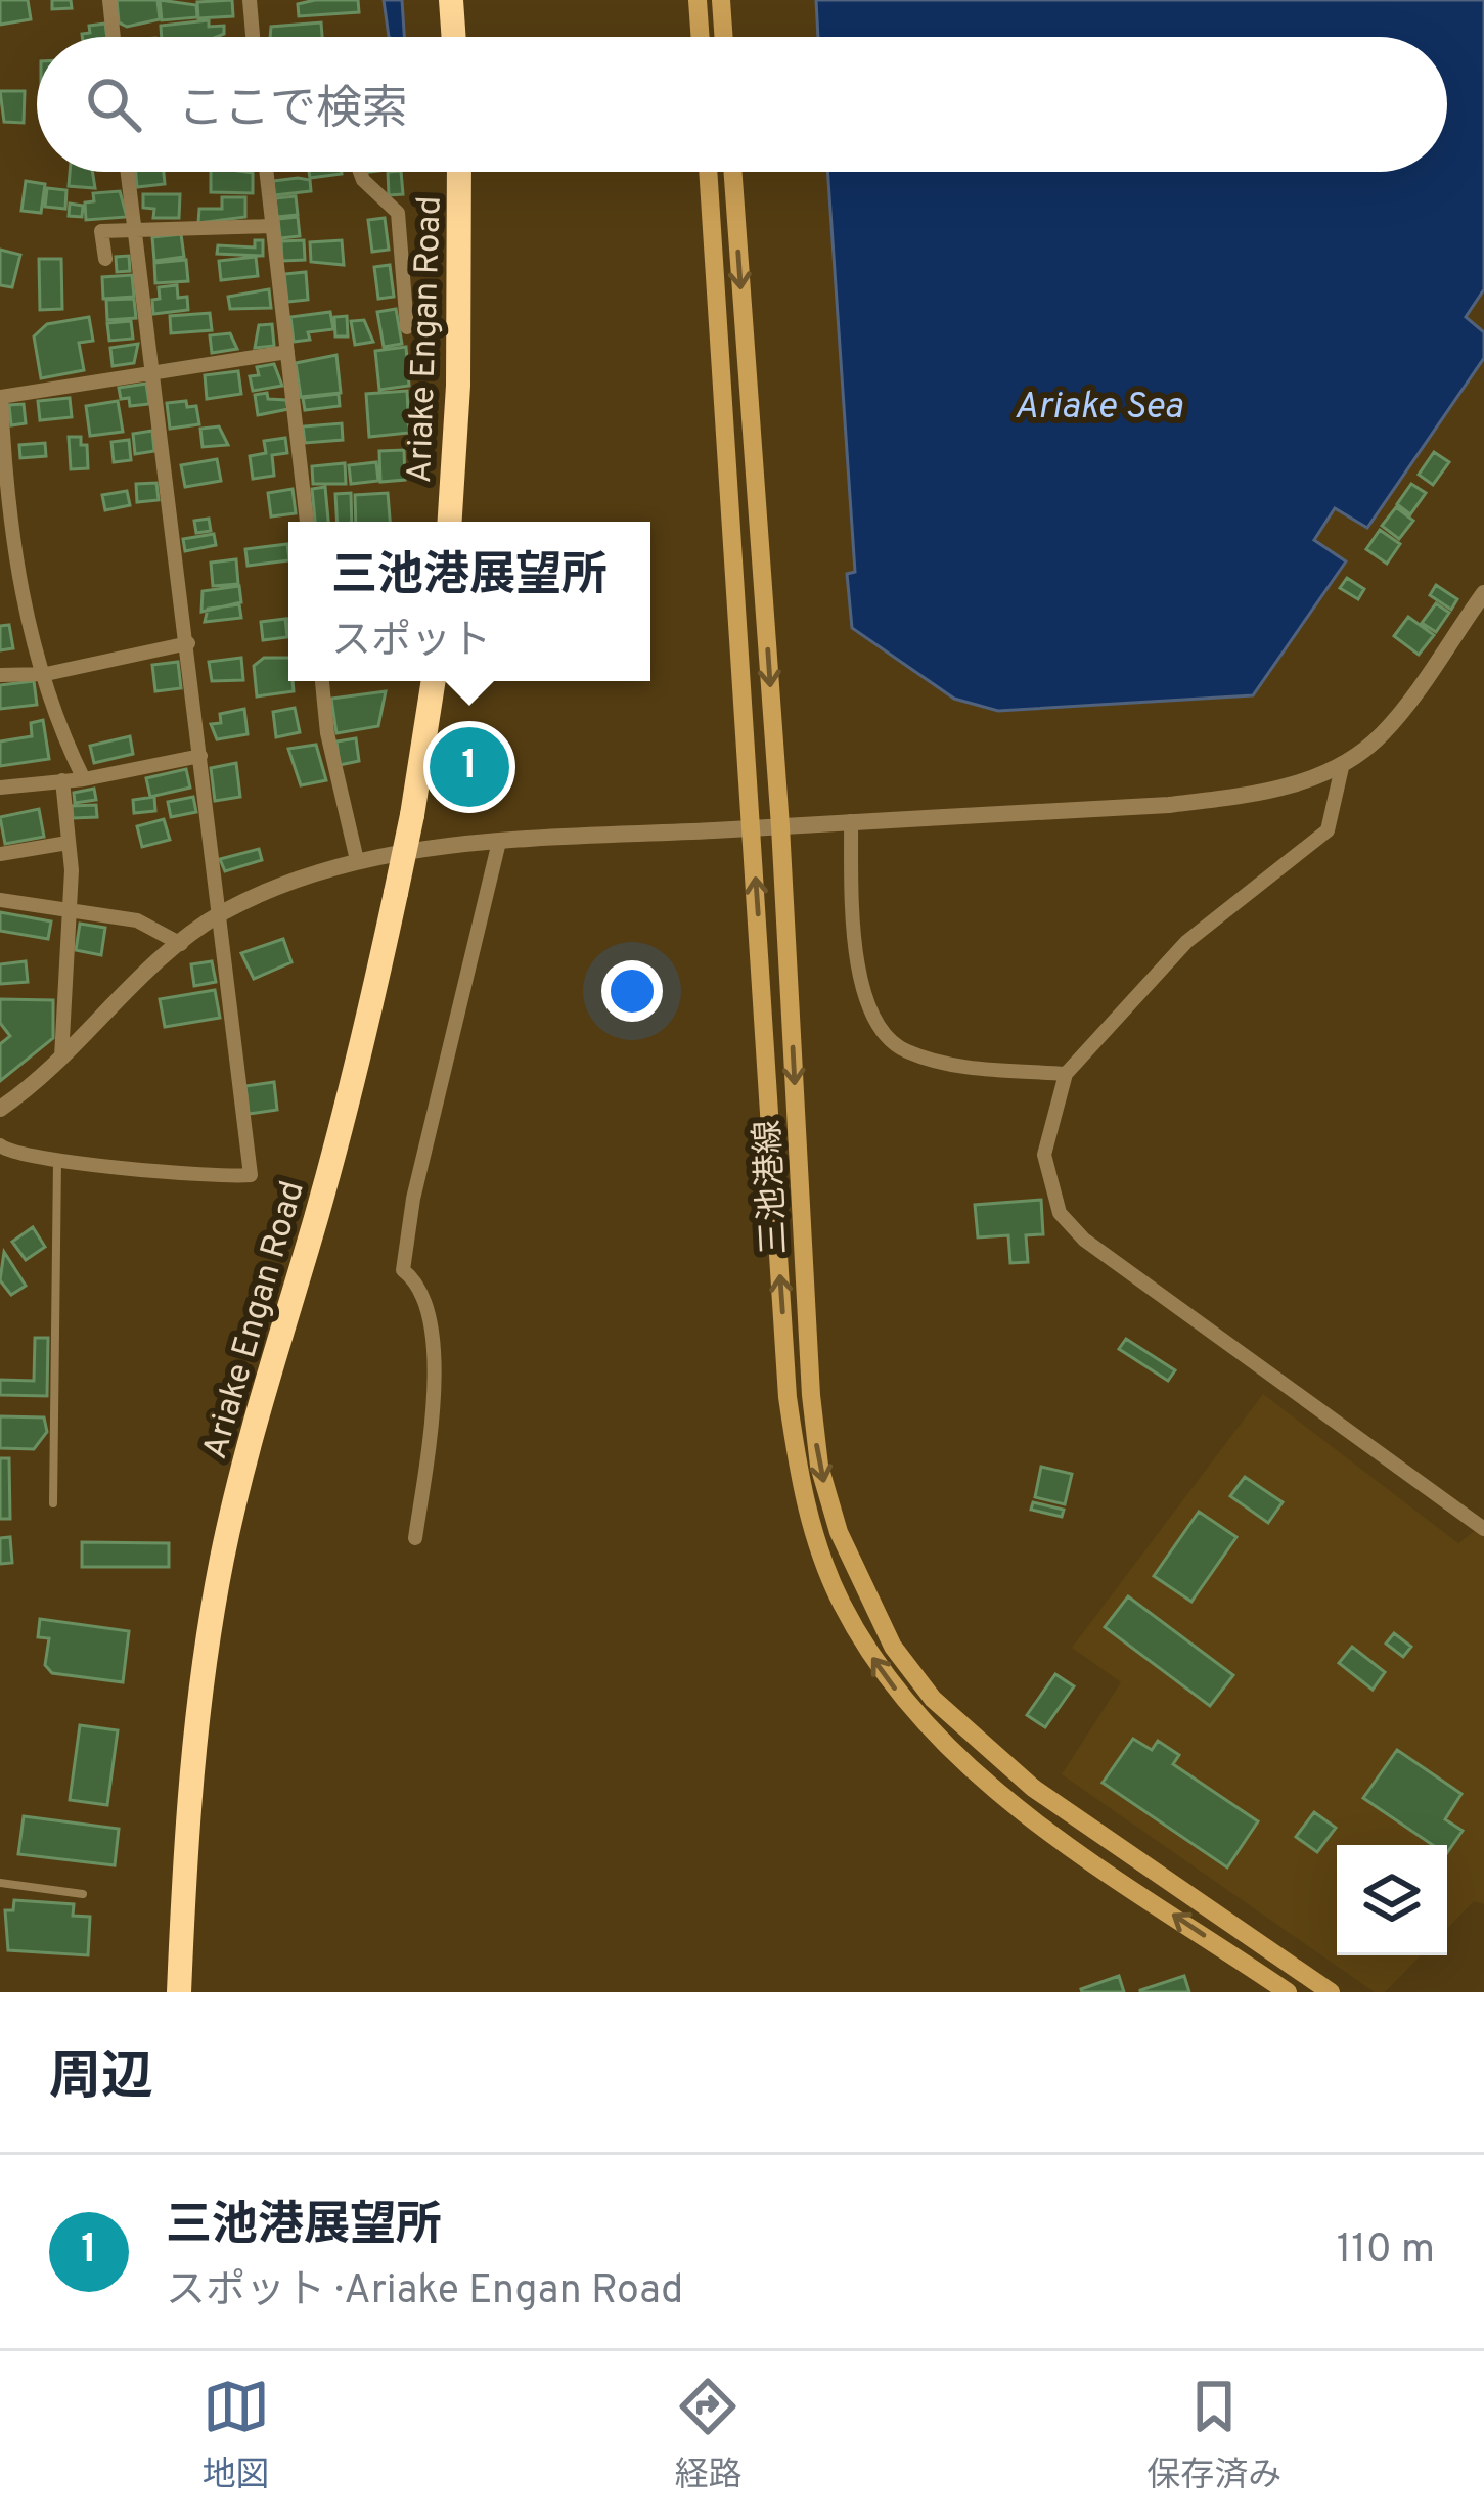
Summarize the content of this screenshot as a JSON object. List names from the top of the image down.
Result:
{
  "streets": {
    "highway": ["Ariake Engan Road"],
    "main road": ["三池港線"]
  },
  "water": ["Ariake Sea"],
  "page": {
    "search": "ここで検索",
    "popup": ["三池港展望所", "スポット"],
    "pins": "1",
    "heading": "周辺",
    "list": [
      {
        "mark": "1",
        "name": "三池港展望所",
        "note": "スポット · Ariake Engan Road",
        "value": "110 m"
      }
    ],
    "nav": ["地図", "経路", "保存済み"]
  }
}
